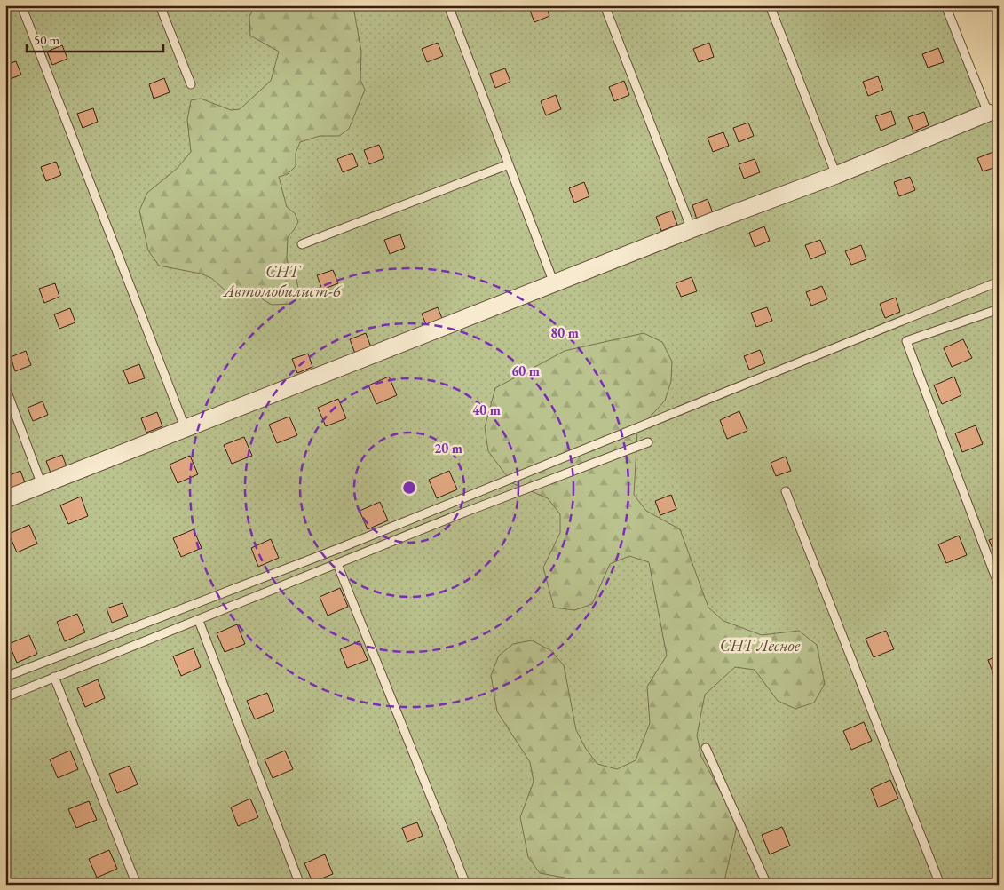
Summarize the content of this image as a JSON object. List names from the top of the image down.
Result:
{
  "parks": ["СНТ Автомобилист-6", "СНТ Лесное"],
  "scale_bar": "50 m",
  "rings": [
    "80 m",
    "60 m",
    "40 m",
    "20 m"
  ]
}
